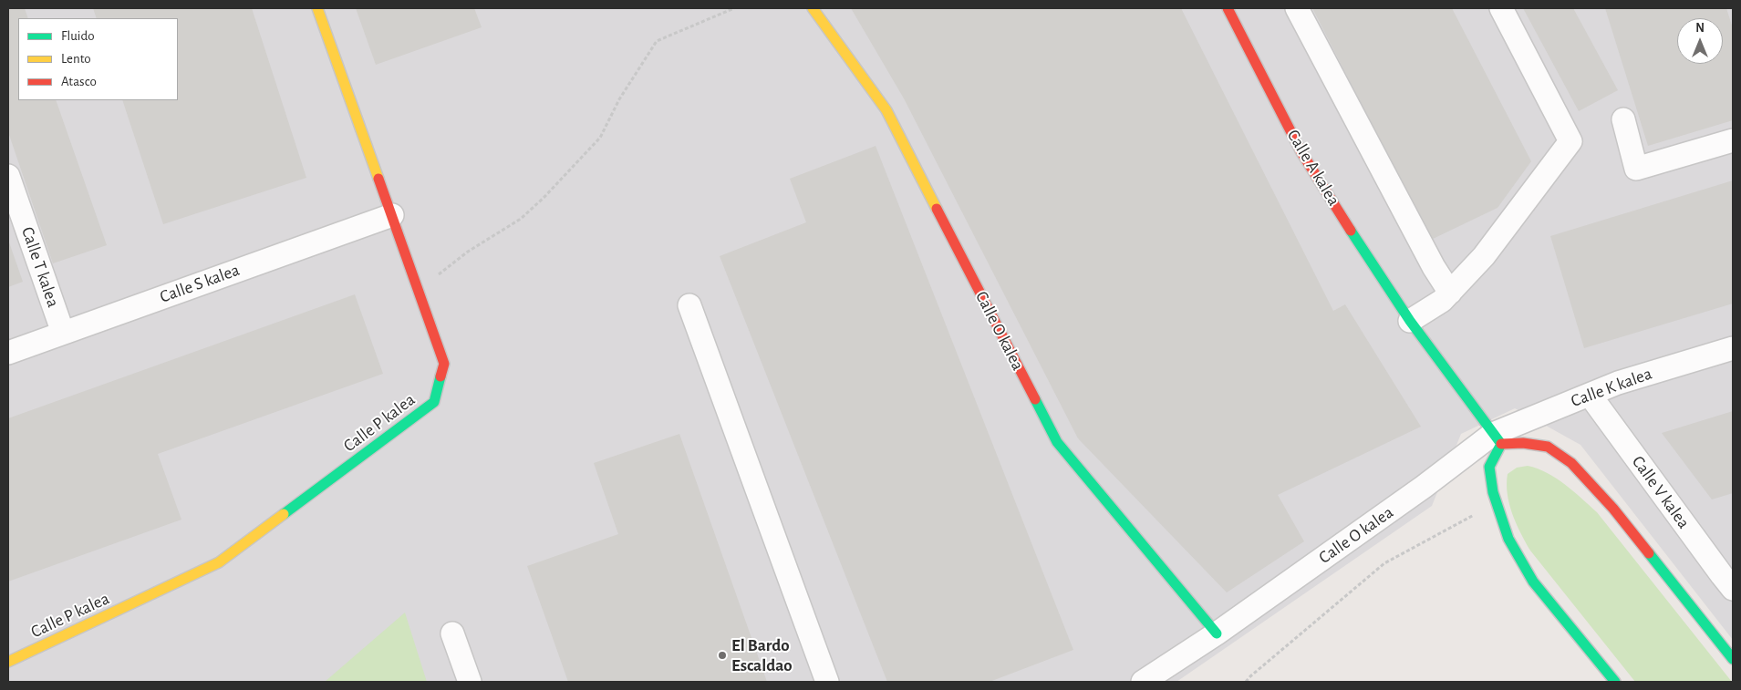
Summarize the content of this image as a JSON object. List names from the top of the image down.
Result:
{
  "streets": {
    "street": [
      "Calle A kalea",
      "Calle T kalea",
      "Calle S kalea",
      "Calle O kalea",
      "Calle K kalea",
      "Calle P kalea",
      "Calle V kalea"
    ]
  },
  "crossings": [
    ["Calle A kalea", "Calle O kalea"],
    ["Calle A kalea", "Calle K kalea"],
    ["Calle T kalea", "Calle S kalea"],
    ["Calle S kalea", "Calle P kalea"],
    ["Calle O kalea", "Calle K kalea"],
    ["Calle K kalea", "Calle V kalea"]
  ],
  "places": ["El Bardo Escaldao"],
  "legend": ["Fluido", "Lento", "Atasco"],
  "north": "top"
}
